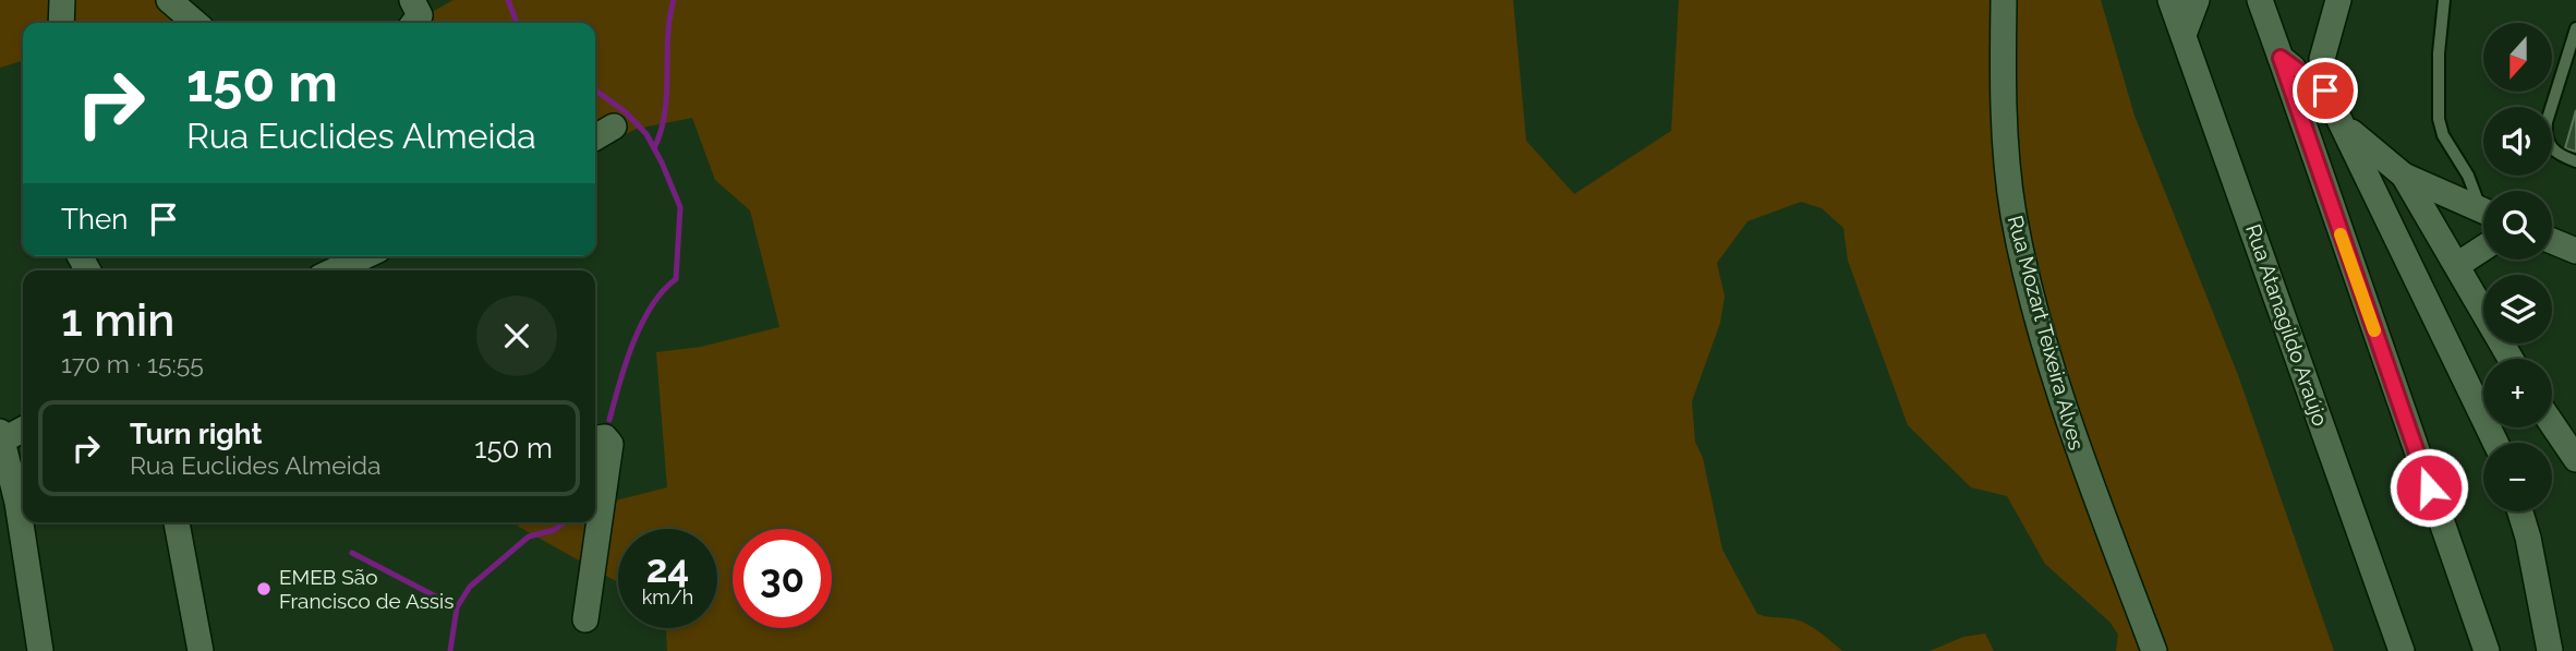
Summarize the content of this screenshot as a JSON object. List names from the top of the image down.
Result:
{
  "streets": {
    "street": ["Rua Atanagildo Araújo", "Rua Mozart Teixeira Alves"]
  },
  "places": ["EMEB São Francisco de Assis"],
  "north": "bottom",
  "page": {
    "map_buttons": ["+", "−"],
    "turn": ["150 m", "Rua Euclides Almeida"],
    "then": "Then",
    "heading": ["1 min", "170 m · 15:55"],
    "list": [
      {
        "name": "Turn right",
        "note": "Rua Euclides Almeida",
        "value": "150 m"
      }
    ],
    "speed": "24 km/h",
    "limit": "30"
  }
}
